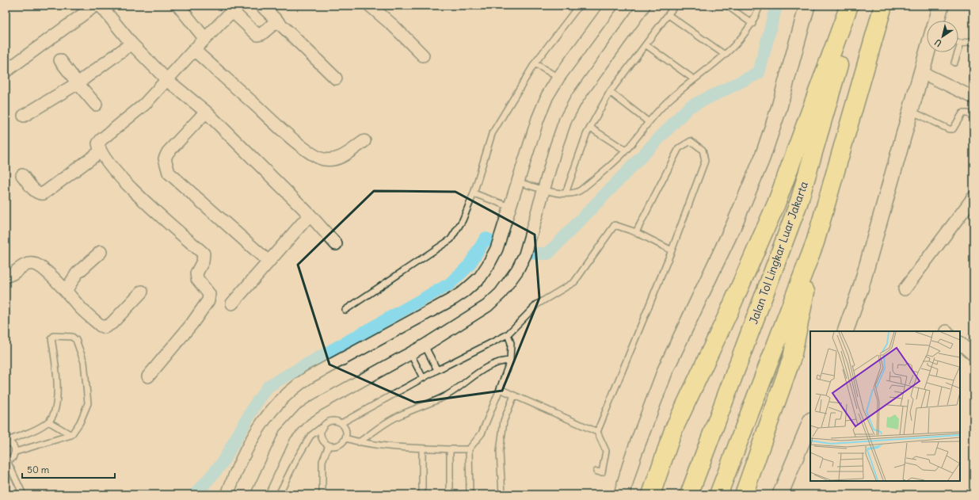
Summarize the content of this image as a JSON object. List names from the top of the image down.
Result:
{
  "streets": {
    "highway": ["Jalan Tol Lingkar Luar Jakarta"]
  },
  "scale_bar": "50 m",
  "north": "bottom left"
}
